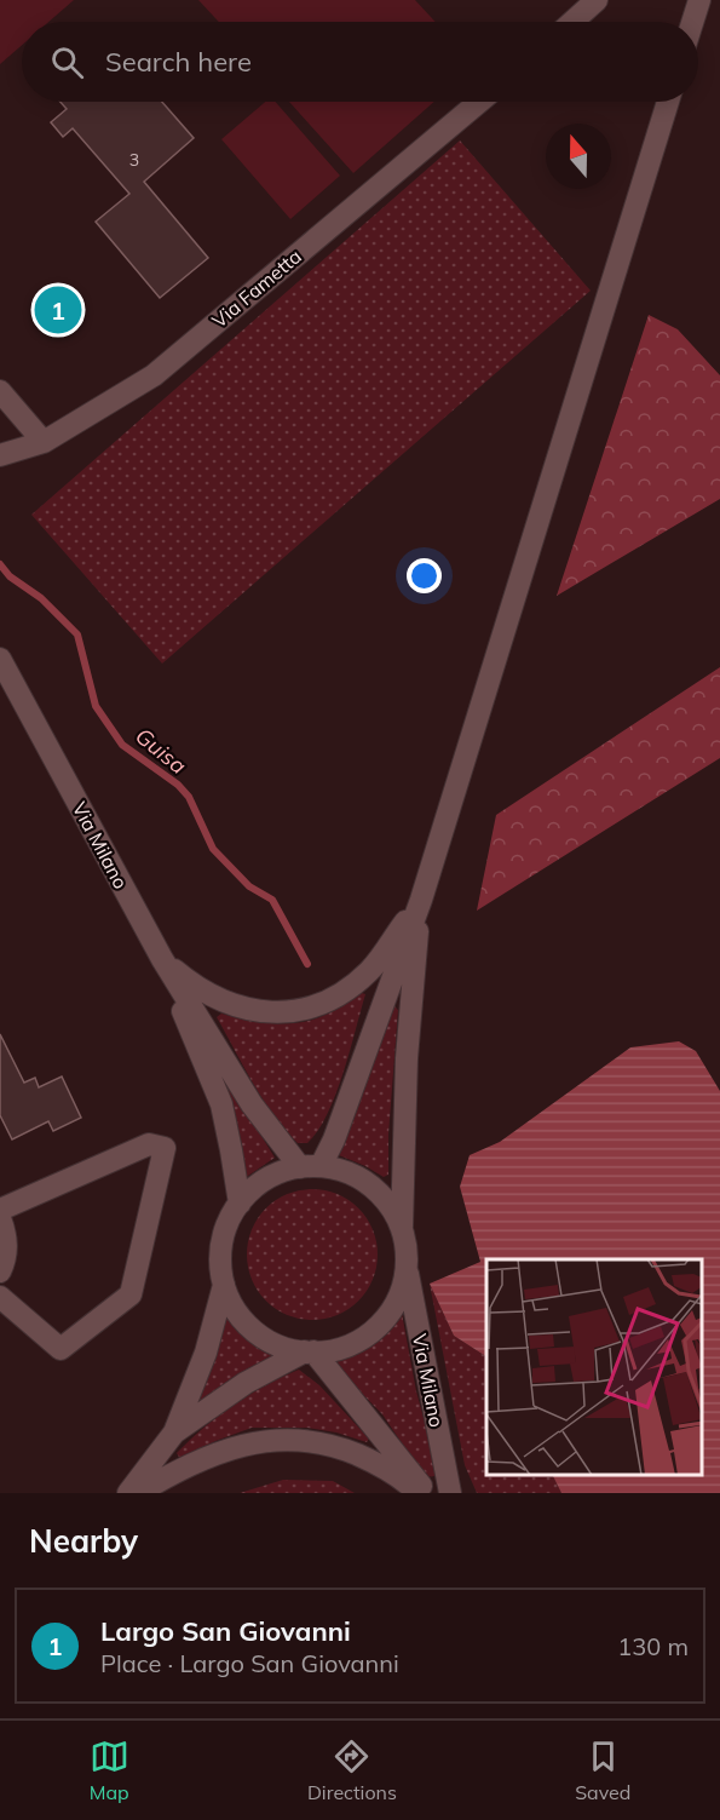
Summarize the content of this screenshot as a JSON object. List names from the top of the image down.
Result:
{
  "streets": {
    "street": ["Via Fametta", "Via Milano"]
  },
  "water": ["Guisa"],
  "house_numbers": ["3"],
  "north": "top",
  "page": {
    "search": "Search here",
    "pins": "1",
    "heading": "Nearby",
    "list": [
      {
        "mark": "1",
        "name": "Largo San Giovanni",
        "note": "Place · Largo San Giovanni",
        "value": "130 m"
      }
    ],
    "nav": ["Map", "Directions", "Saved"]
  }
}
